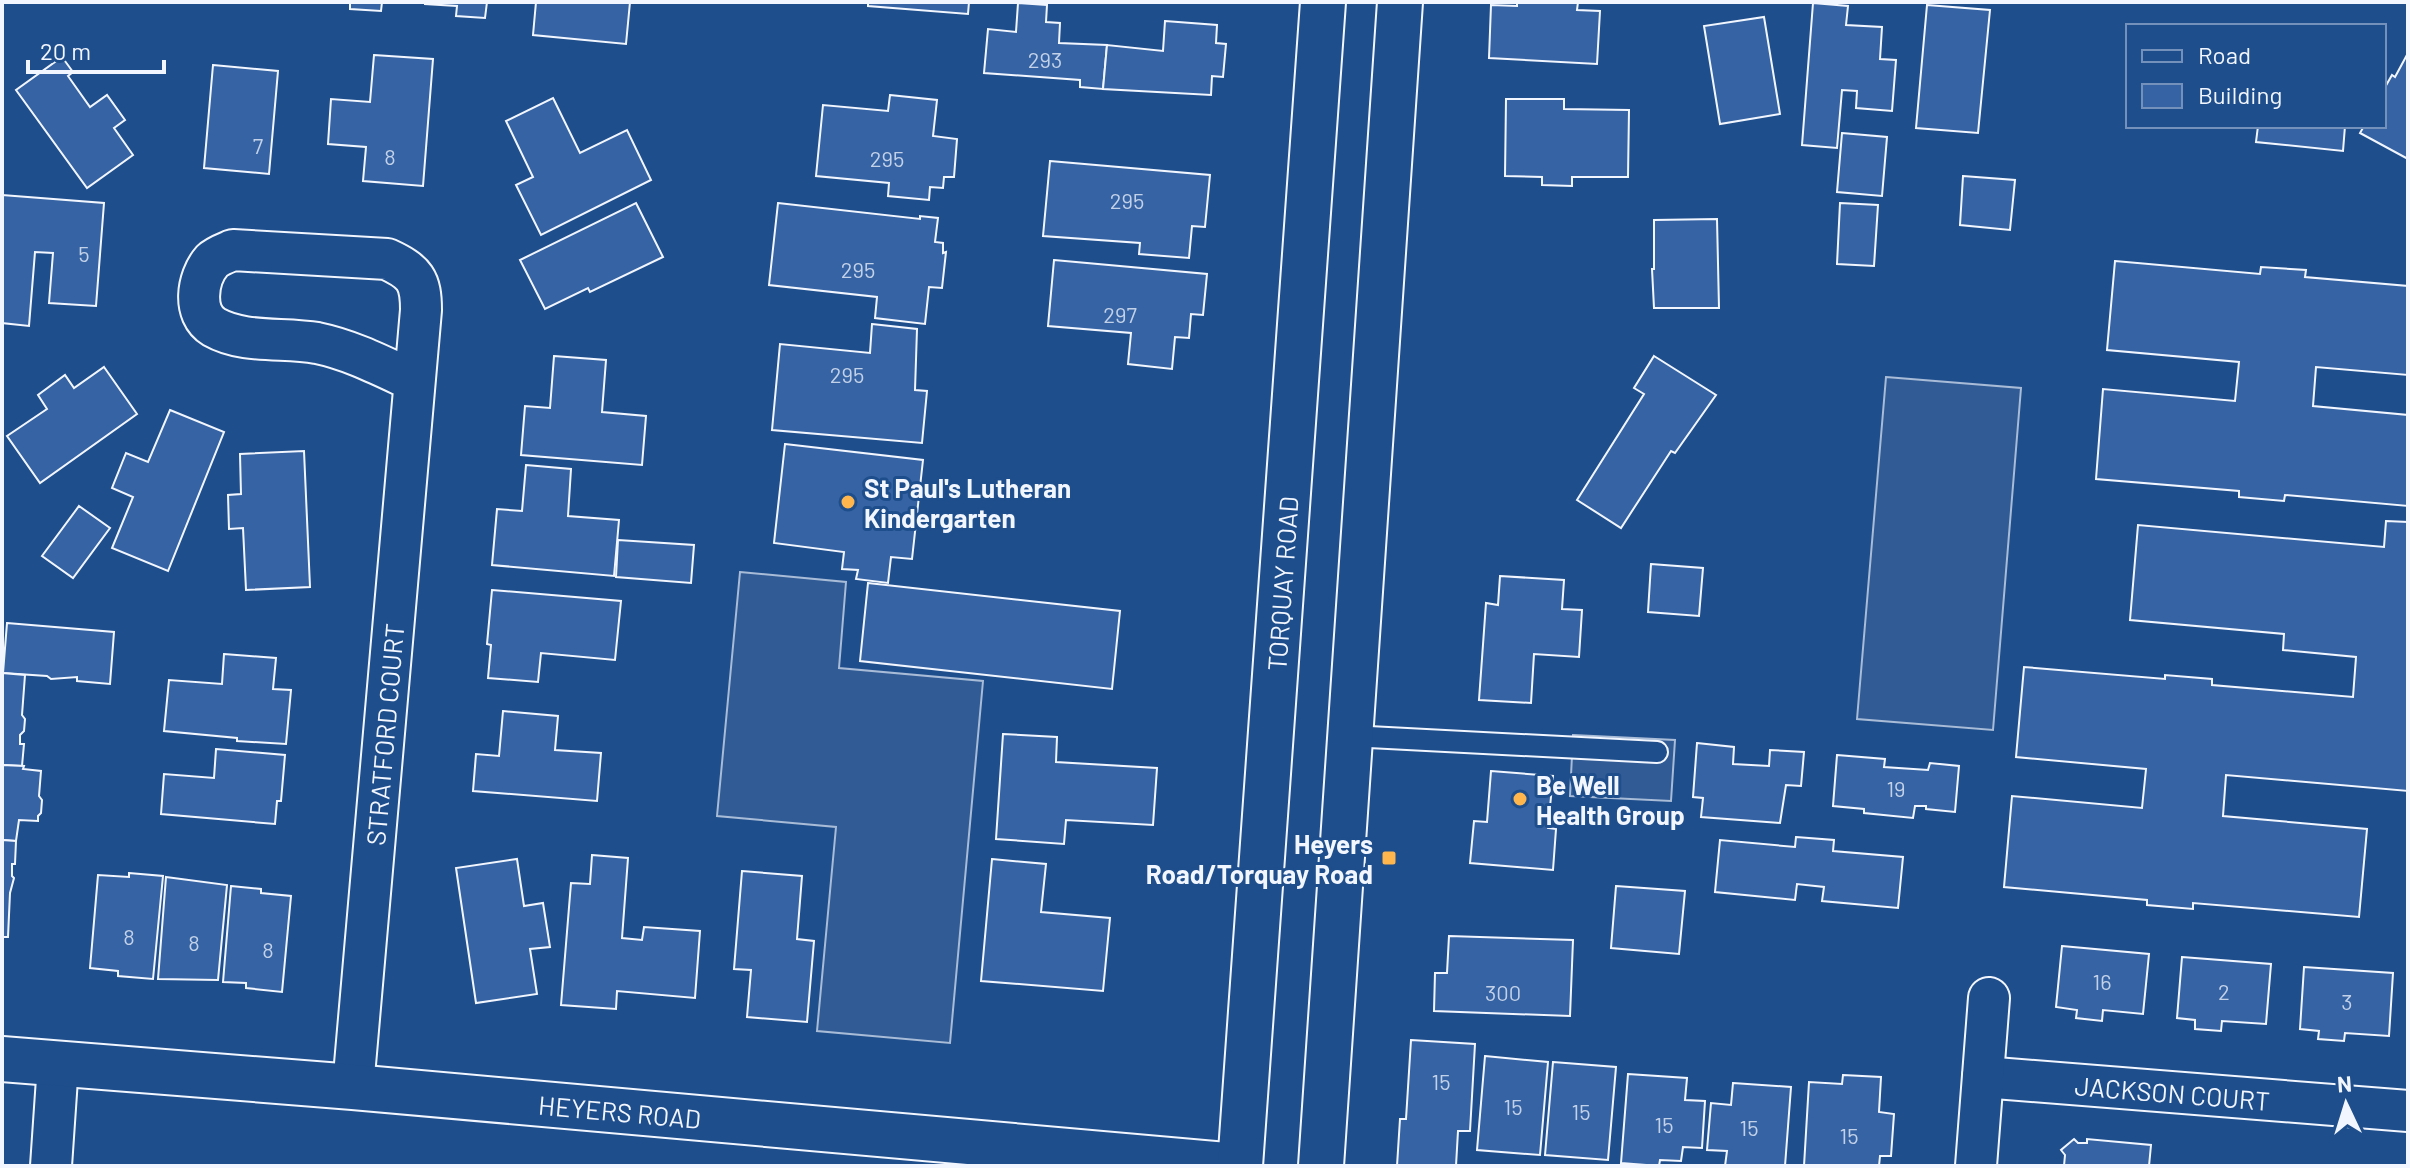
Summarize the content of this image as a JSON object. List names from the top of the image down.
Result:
{
  "streets": {
    "main road": ["TORQUAY ROAD", "HEYERS ROAD"],
    "street": ["STRATFORD COURT", "JACKSON COURT"]
  },
  "crossings": [
    ["TORQUAY ROAD", "HEYERS ROAD"],
    ["STRATFORD COURT", "HEYERS ROAD"]
  ],
  "places": {
    "other": ["St Paul's Lutheran Kindergarten", "Be Well Health Group"],
    "transit": ["Heyers Road/Torquay Road"]
  },
  "house_numbers": [
    "293",
    "7",
    "8",
    "295",
    "295",
    "5",
    "295",
    "297",
    "295",
    "19",
    "8",
    "8",
    "8",
    "16",
    "2",
    "300",
    "3",
    "15",
    "15",
    "15",
    "15",
    "15",
    "15"
  ],
  "legend": ["Road", "Building"],
  "scale_bar": "20 m",
  "north": "top"
}
